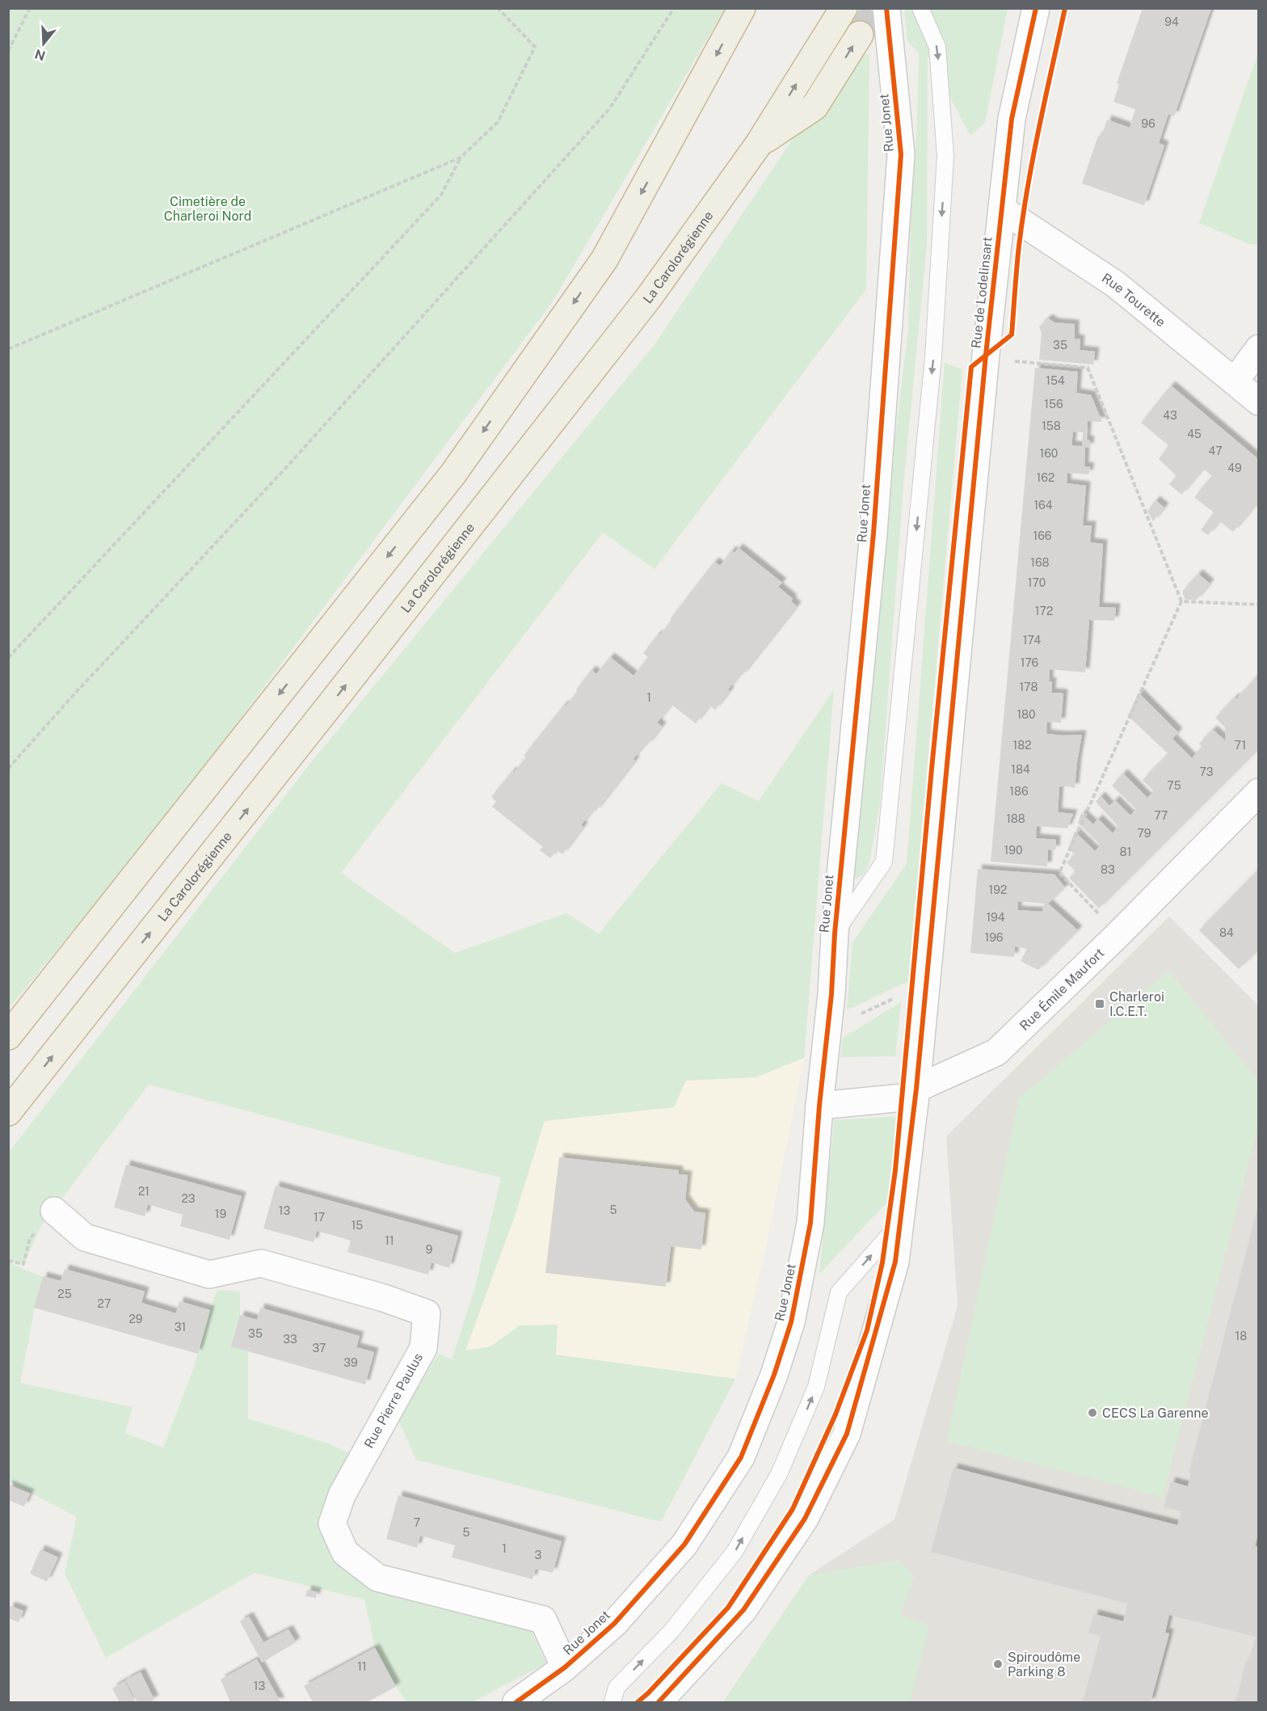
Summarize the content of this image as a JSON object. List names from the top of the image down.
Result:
{
  "streets": {
    "highway": ["La Carolorégienne"],
    "street": [
      "Rue Jonet",
      "Rue de Lodelinsart",
      "Rue Tourette",
      "Rue Émile Maufort",
      "Rue Pierre Paulus"
    ]
  },
  "crossings": [
    ["Rue Jonet", "Rue Émile Maufort"],
    ["Rue Jonet", "Rue Pierre Paulus"],
    ["Rue de Lodelinsart", "Rue Tourette"],
    ["Rue de Lodelinsart", "Rue Émile Maufort"]
  ],
  "parks": ["Cimetière de Charleroi Nord"],
  "places": {
    "transit": ["Charleroi I.C.E.T."],
    "other": ["CECS La Garenne", "Spiroudôme Parking 8"]
  },
  "house_numbers": [
    "94",
    "96",
    "35",
    "154",
    "156",
    "43",
    "158",
    "45",
    "47",
    "160",
    "49",
    "162",
    "164",
    "166",
    "168",
    "170",
    "172",
    "174",
    "176",
    "178",
    "1",
    "180",
    "182",
    "71",
    "184",
    "73",
    "75",
    "186",
    "77",
    "188",
    "79",
    "190",
    "81",
    "83",
    "192",
    "194",
    "84",
    "196",
    "21",
    "23",
    "5",
    "13",
    "19",
    "17",
    "15",
    "11",
    "9",
    "25",
    "27",
    "29",
    "31",
    "35",
    "18",
    "33",
    "37",
    "39",
    "7",
    "5",
    "1",
    "3",
    "11",
    "13"
  ],
  "north": "bottom"
}
